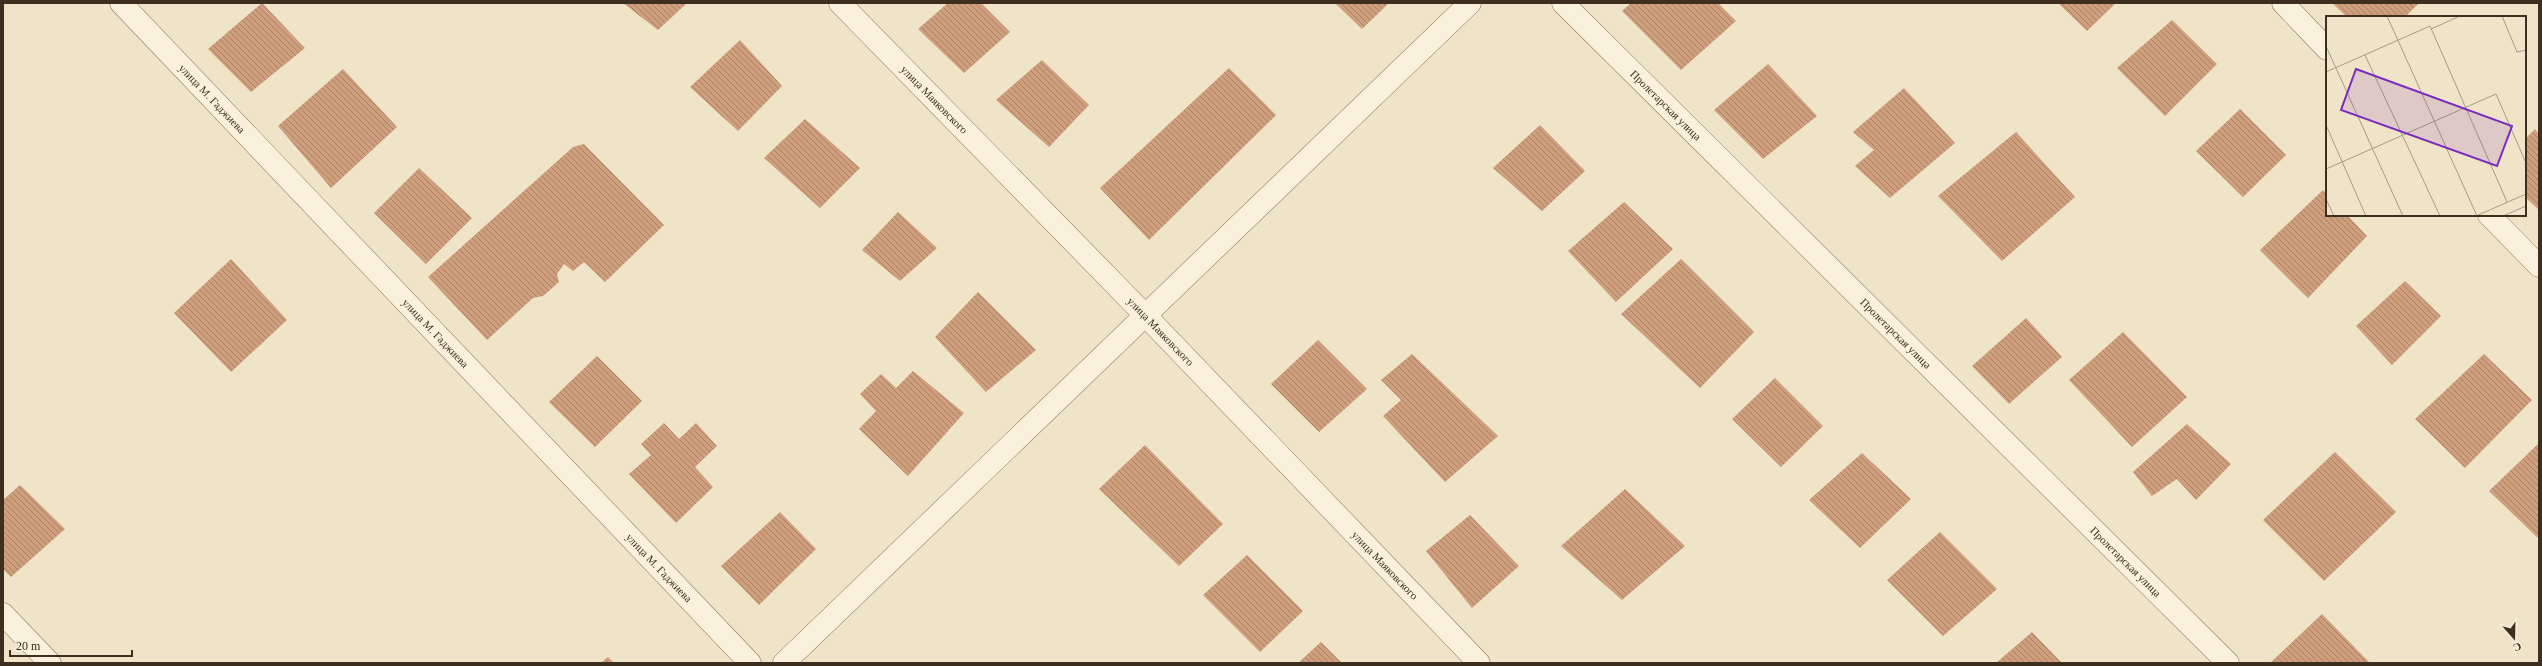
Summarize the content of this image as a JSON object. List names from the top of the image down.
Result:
{
  "streets": {
    "street": ["улица М. Гаджиева", "улица Маяковского", "Пролетарская улица"]
  },
  "scale_bar": "20 m",
  "north": "bottom"
}
